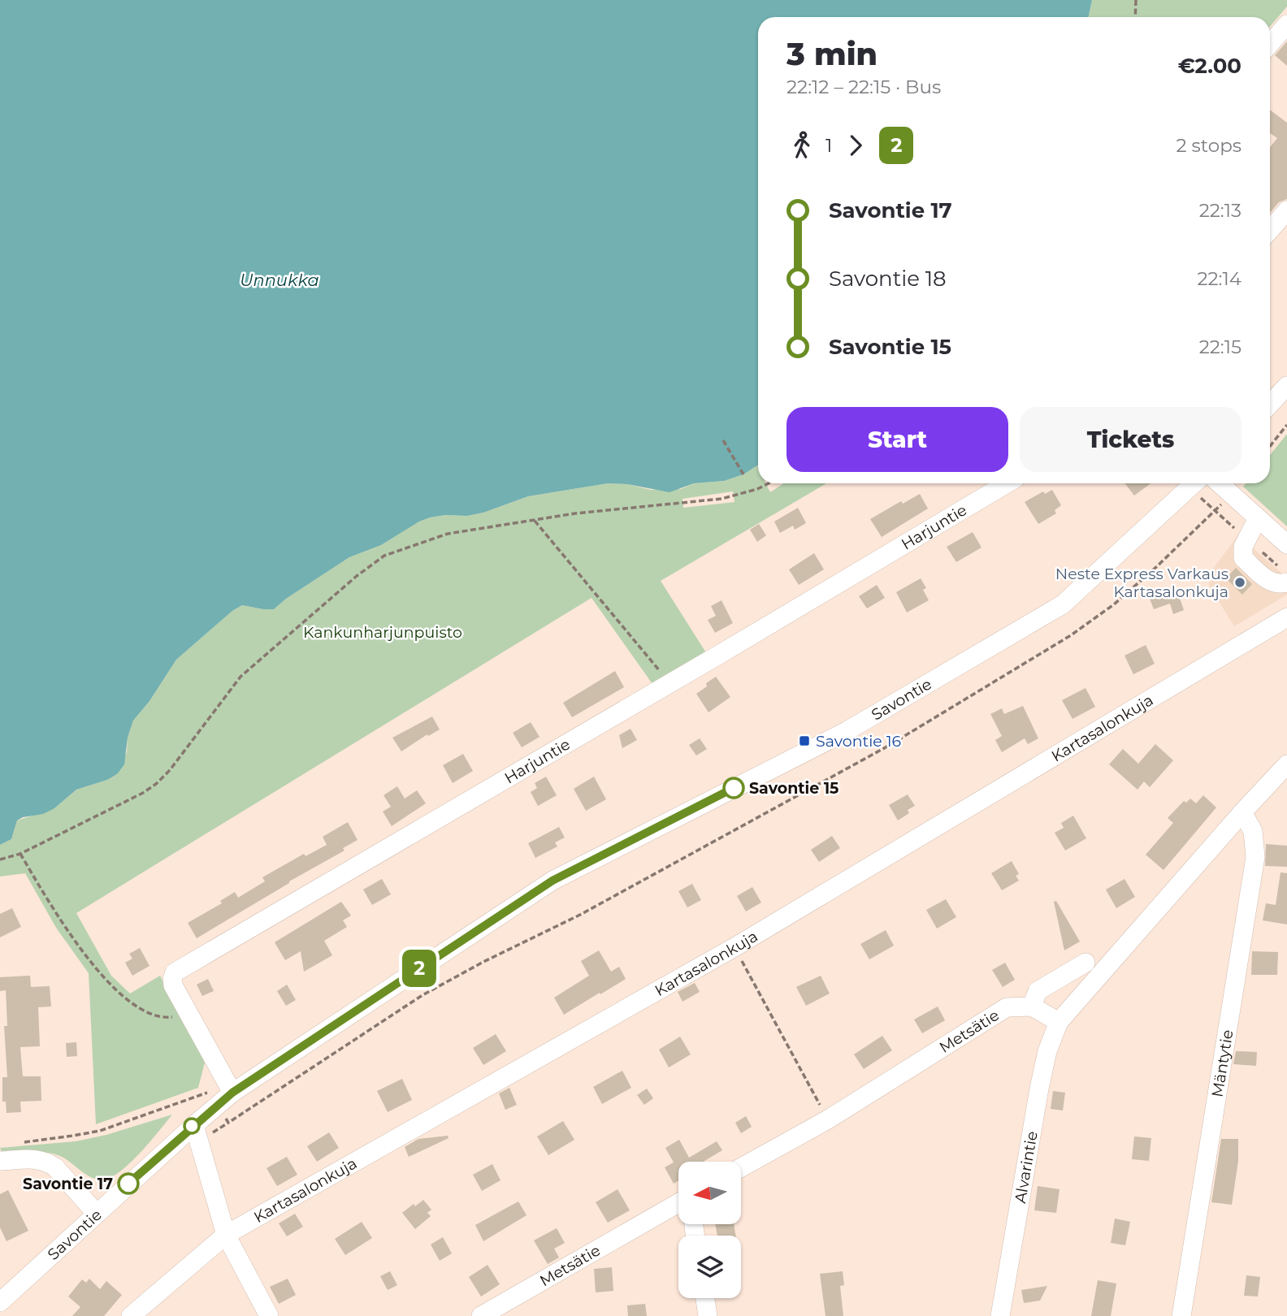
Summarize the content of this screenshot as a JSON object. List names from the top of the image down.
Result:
{
  "streets": {
    "street": [
      "Harjuntie",
      "Savontie",
      "Kartasalonkuja",
      "Metsätie",
      "Mäntytie",
      "Alvarintie"
    ]
  },
  "crossings": [
    ["Harjuntie", "Savontie"]
  ],
  "water": ["Unnukka"],
  "parks": ["Kankunharjunpuisto"],
  "places": {
    "other": ["Neste Express Varkaus Kartasalonkuja", "Savontie 15", "Savontie 17"],
    "transit": ["Savontie 16"]
  },
  "lines": ["bus line 2"],
  "north": "left",
  "page": {
    "on_map": "2",
    "heading": ["3 min", "22:12 – 22:15 · Bus", "€2.00"],
    "legs": ["1", "2", "2 stops"],
    "list": [
      {
        "name": "Savontie 17",
        "value": "22:13"
      },
      {
        "name": "Savontie 18",
        "value": "22:14"
      },
      {
        "name": "Savontie 15",
        "value": "22:15"
      }
    ],
    "buttons": ["Start", "Tickets"]
  }
}
